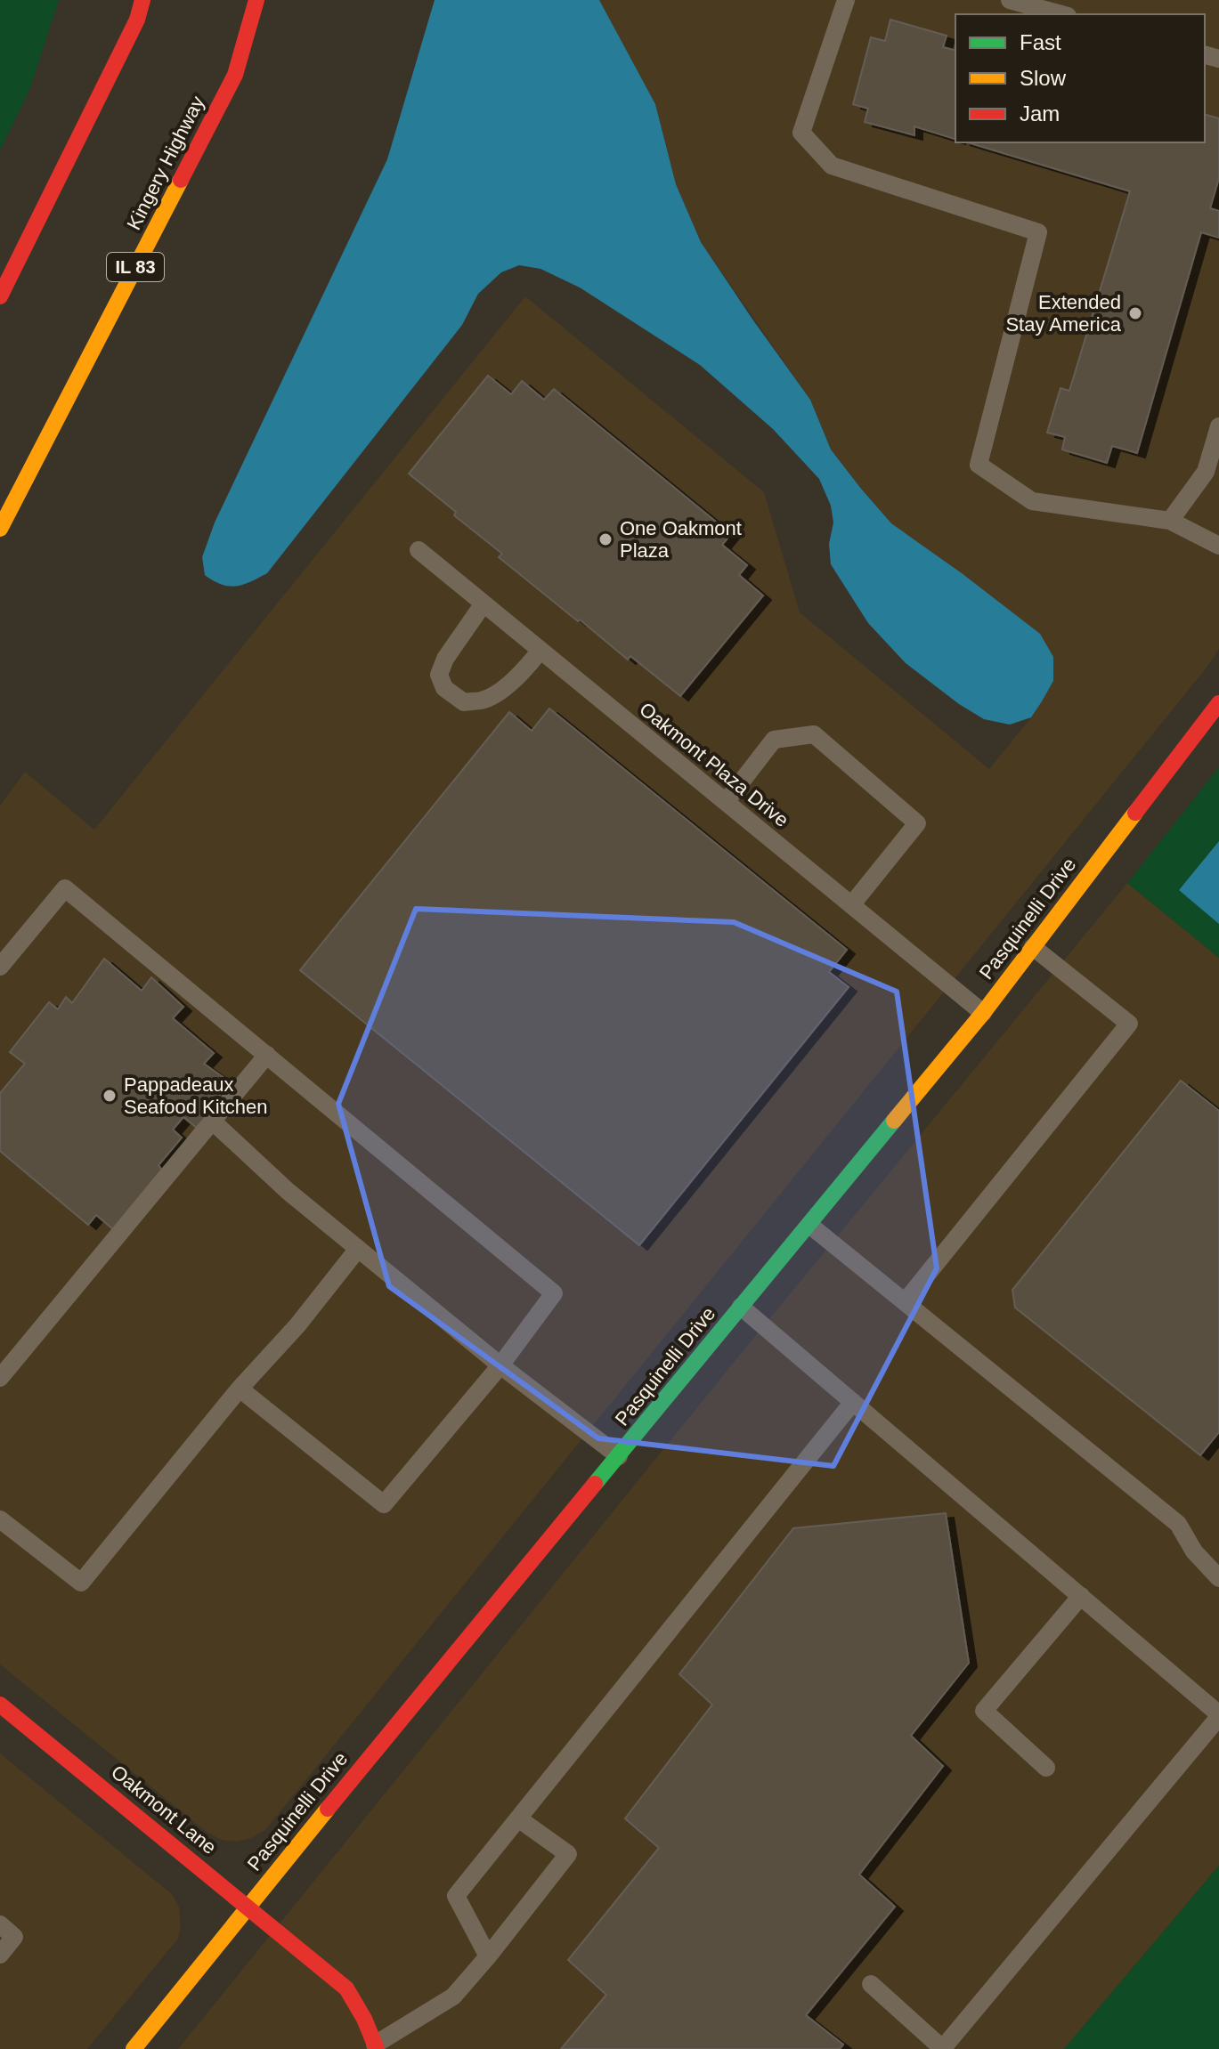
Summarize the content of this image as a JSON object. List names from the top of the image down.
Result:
{
  "streets": {
    "main road": [
      "Kingery Highway",
      "IL 83",
      "Pasquinelli Drive",
      "Oakmont Lane"
    ],
    "lane": ["Oakmont Plaza Drive"]
  },
  "crossings": [
    ["Oakmont Plaza Drive", "Pasquinelli Drive"],
    ["Pasquinelli Drive", "Oakmont Lane"]
  ],
  "places": ["Extended Stay America", "One Oakmont Plaza", "Pappadeaux Seafood Kitchen"],
  "legend": ["Fast", "Slow", "Jam"]
}
